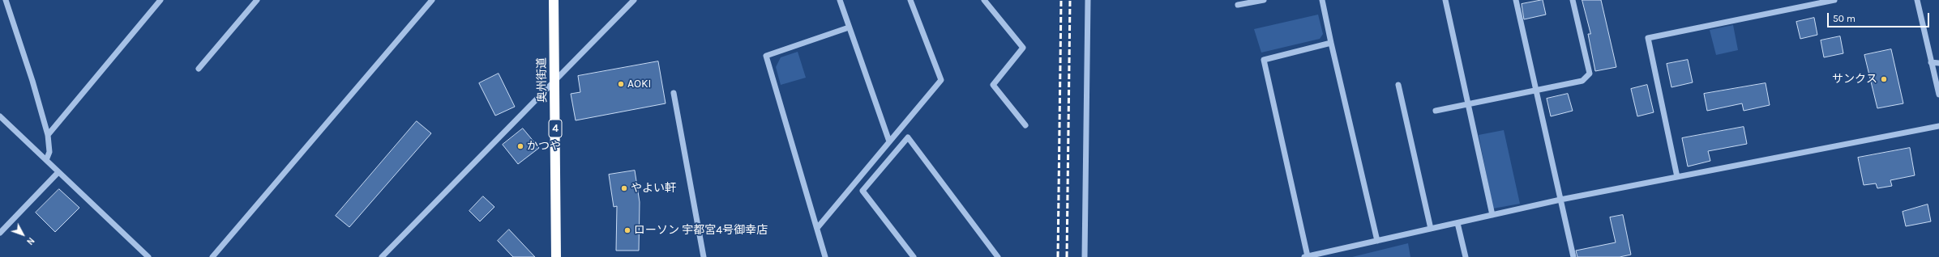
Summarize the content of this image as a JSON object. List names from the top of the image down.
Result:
{
  "streets": {
    "highway": ["奥州街道", "4"]
  },
  "places": [
    "サンクス",
    "AOKI",
    "かつや",
    "やよい軒",
    "ローソン 宇都宮4号御幸店"
  ],
  "scale_bar": "50 m",
  "north": "bottom right"
}
